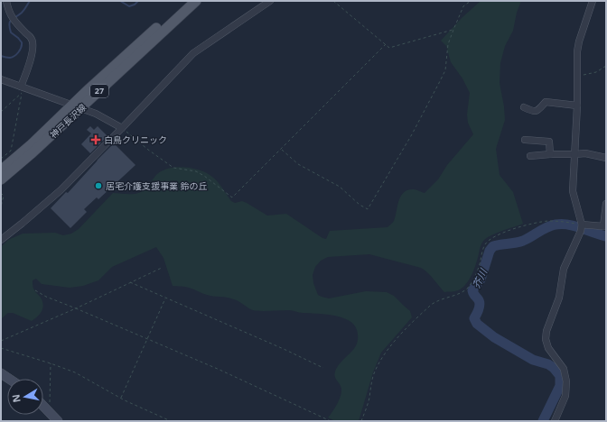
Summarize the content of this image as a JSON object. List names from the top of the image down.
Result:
{
  "streets": {
    "main road": ["27", "神戸長沢線"]
  },
  "water": ["芥川"],
  "places": {
    "health": ["白鳥クリニック"],
    "other": ["居宅介護支援事業 鈴の丘"]
  },
  "north": "left"
}
